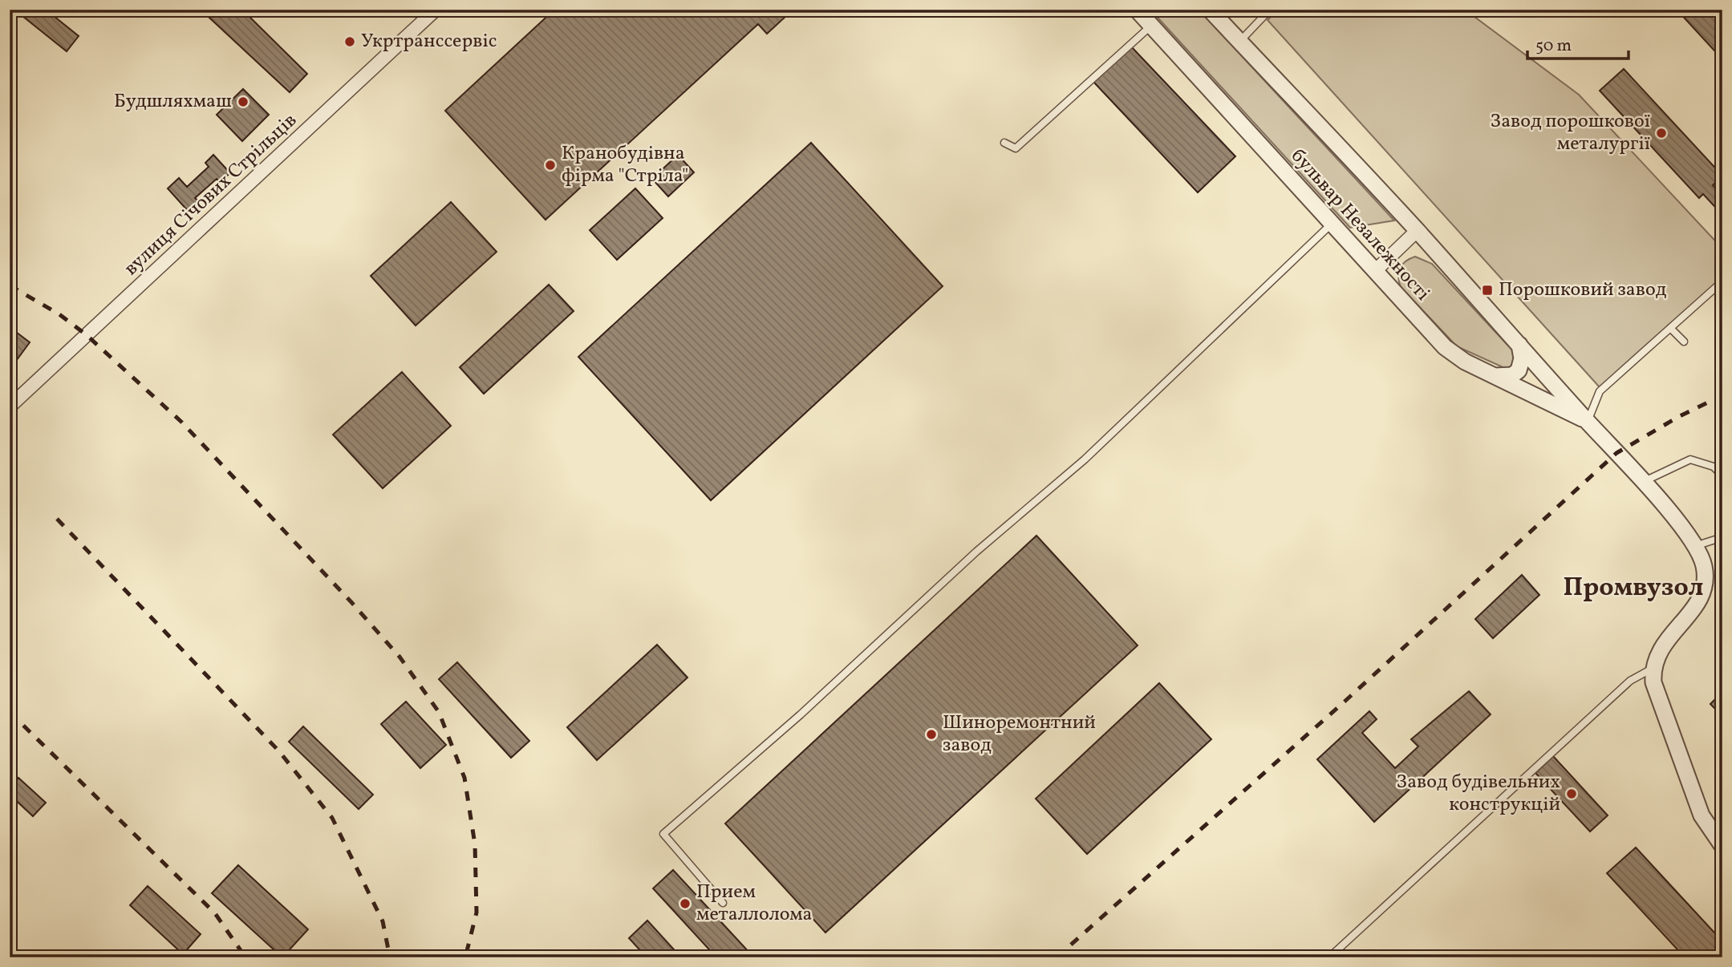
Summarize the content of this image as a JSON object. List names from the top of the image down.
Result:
{
  "streets": {
    "street": ["вулиця Січових Стрільців", "бульвар Незалежності"]
  },
  "districts": ["Промвузол"],
  "places": {
    "other": [
      "Укртранссервіс",
      "Будшляхмаш",
      "Завод порошкової металургії",
      "Кранобудівна фірма \"Стріла\"",
      "Шиноремонтний завод",
      "Завод будівельних конструкцій",
      "Прием металлолома"
    ],
    "transit": ["Порошковий завод"]
  },
  "scale_bar": "50 m"
}
